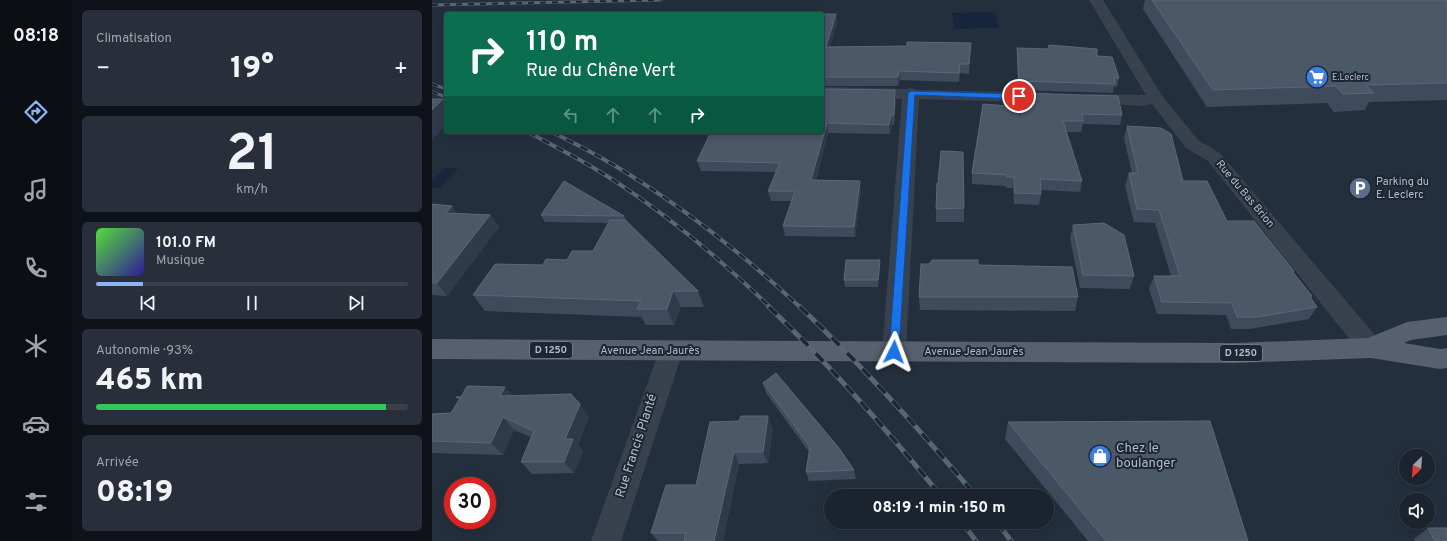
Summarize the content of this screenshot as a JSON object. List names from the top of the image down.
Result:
{
  "streets": {
    "main road": ["D 1250", "Avenue Jean Jaurès"],
    "street": ["Rue du Bas Brion", "Rue Francis Planté"]
  },
  "crossings": [
    ["Rue du Bas Brion", "Avenue Jean Jaurès"],
    ["Avenue Jean Jaurès", "Rue Francis Planté"]
  ],
  "places": {
    "supermarket": ["E.Leclerc"],
    "parking": ["Parking du E. Leclerc"],
    "shop": ["Chez le boulanger"]
  },
  "north": "bottom left",
  "page": {
    "tabs": "08:18",
    "tile": [
      "Climatisation",
      ["21", "km/h"],
      ["Autonomie · 93%", "465 km"],
      ["Arrivée", "08:19"]
    ],
    "turn": ["110 m", "Rue du Chêne Vert"],
    "heat": ["−", "19°", "+"],
    "song": ["101.0 FM", "Musique"],
    "limit": "30",
    "trip": "08:19 · 1 min · 150 m"
  }
}
